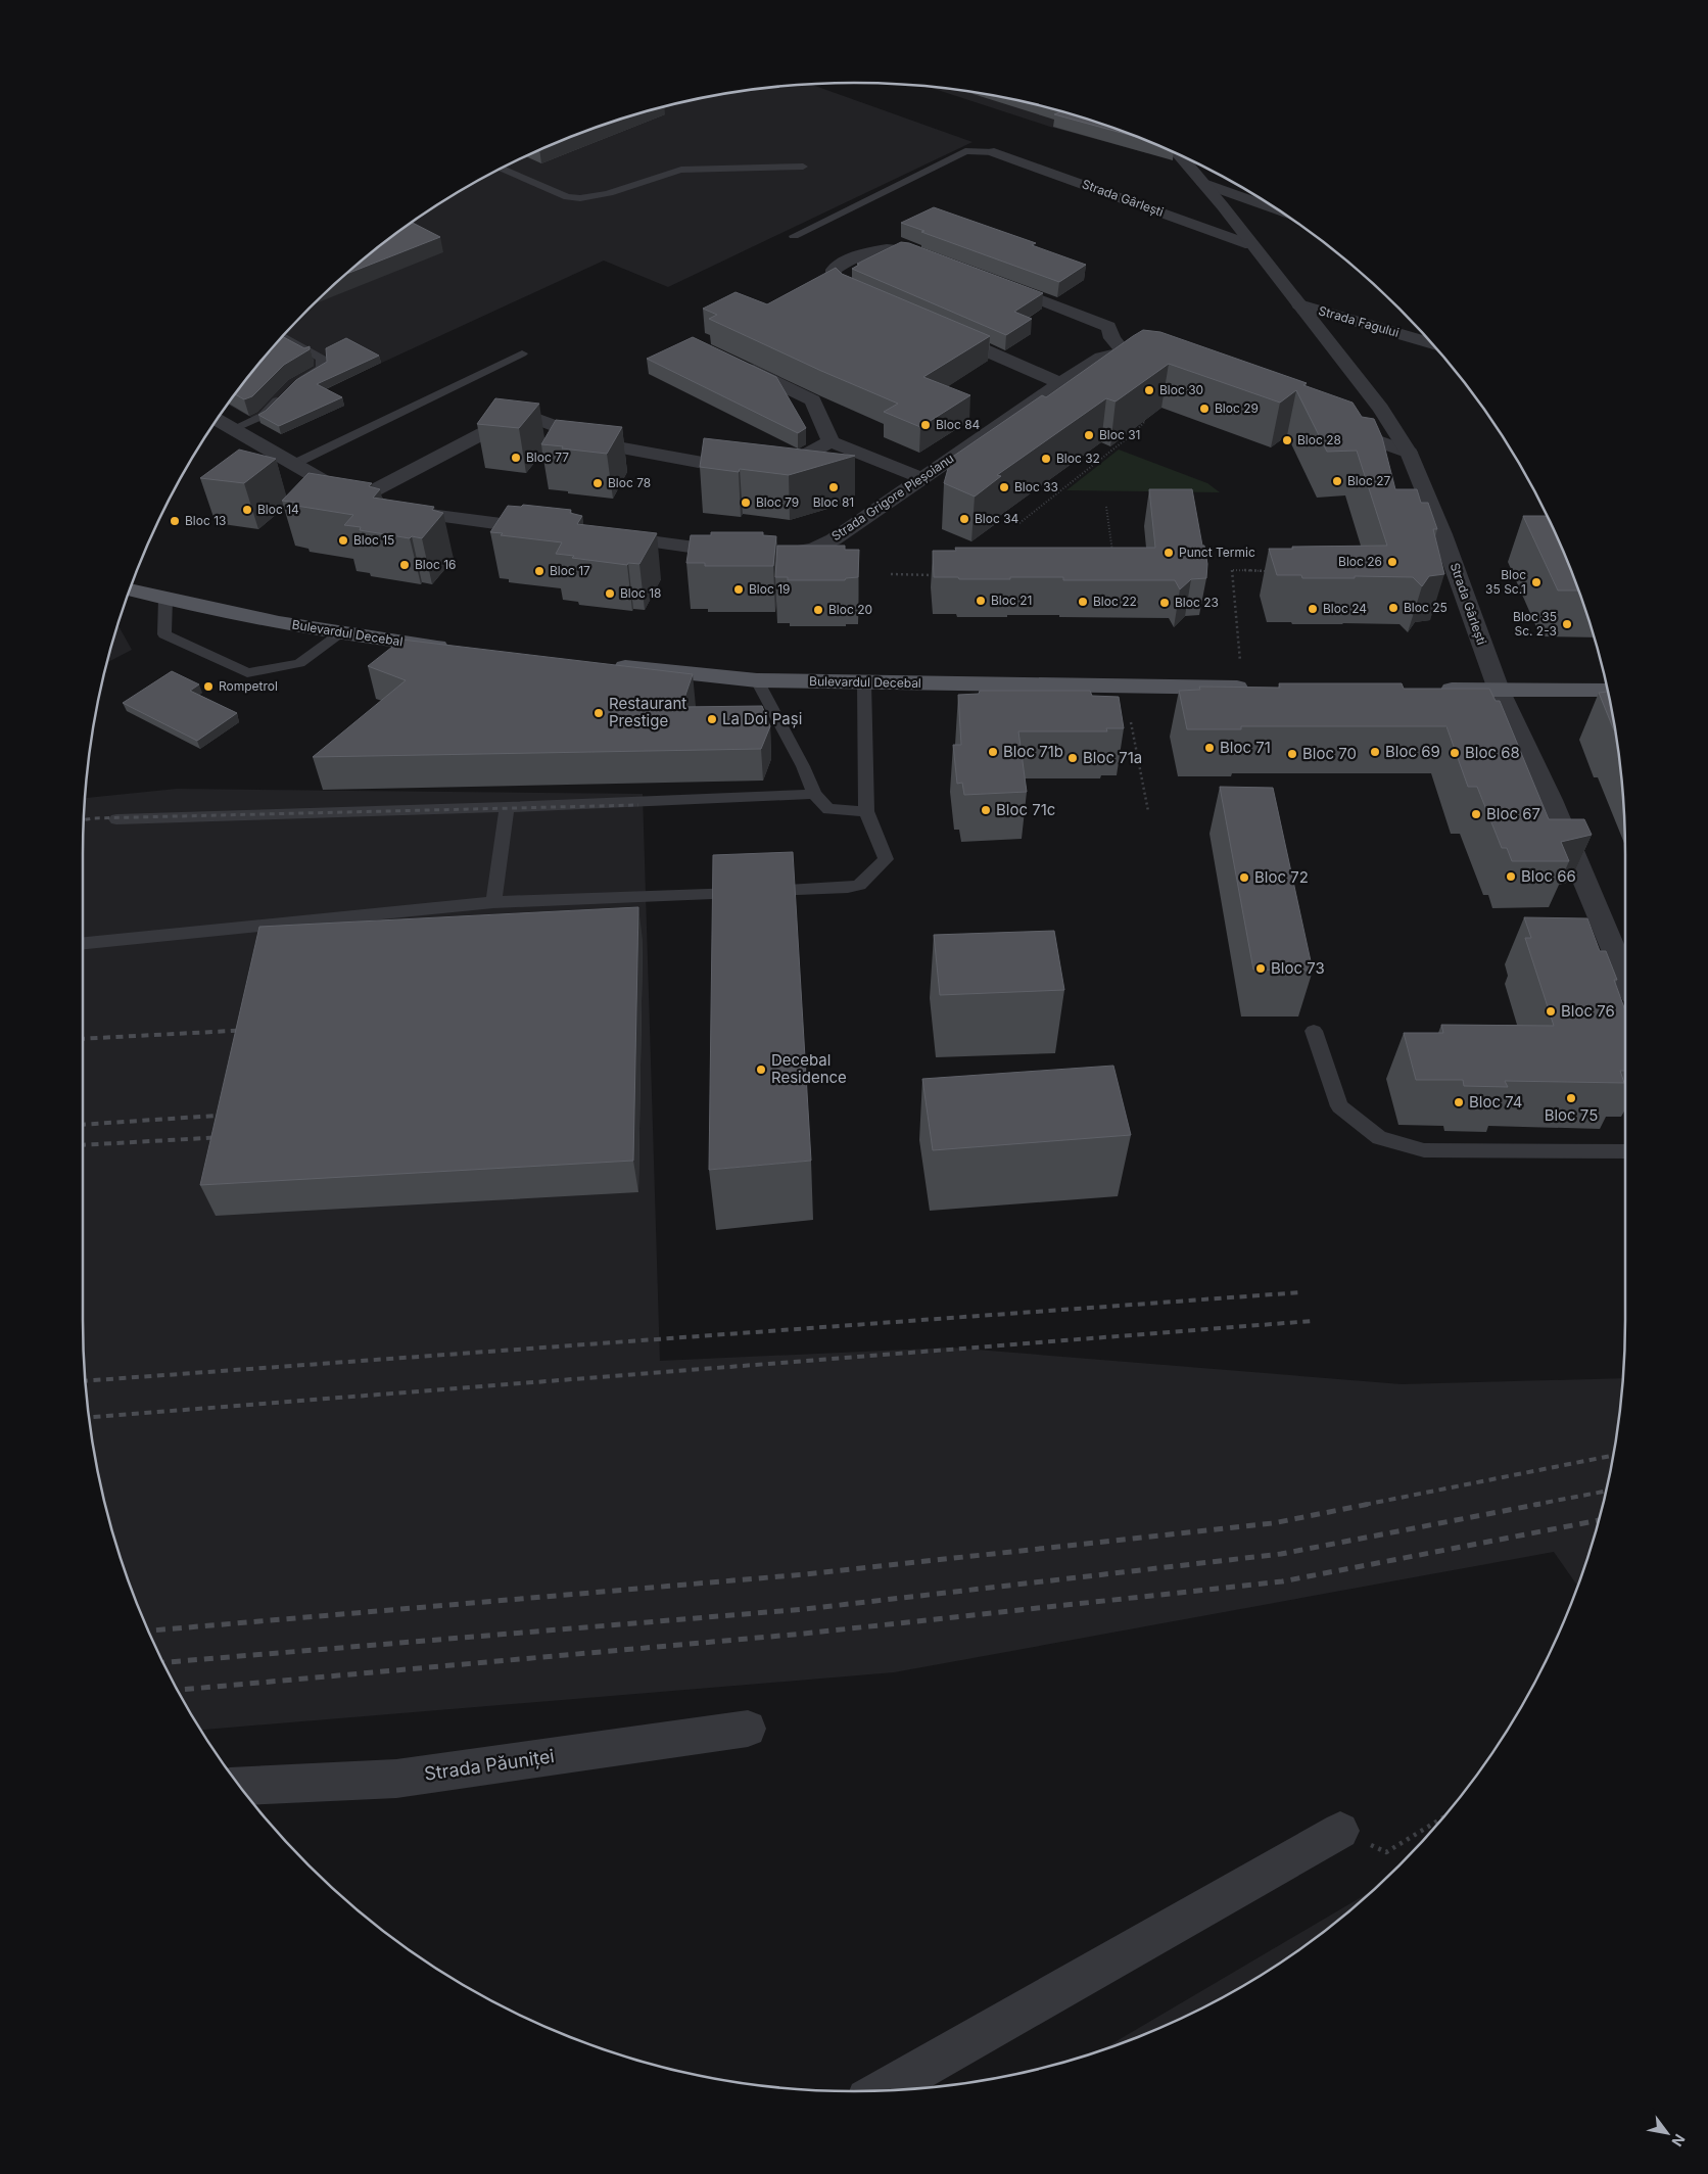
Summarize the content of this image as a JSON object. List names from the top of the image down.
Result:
{
  "streets": {
    "main road": ["Bulevardul Decebal"],
    "street": [
      "Strada Gârlești",
      "Strada Fagului",
      "Strada Grigore Pleșoianu",
      "Strada Păuniței"
    ]
  },
  "crossings": [
    ["Strada Gârlești", "Strada Fagului"]
  ],
  "places": [
    "Bloc 30",
    "Bloc 29",
    "Bloc 84",
    "Bloc 31",
    "Bloc 28",
    "Bloc 77",
    "Bloc 32",
    "Bloc 27",
    "Bloc 78",
    "Bloc 81",
    "Bloc 33",
    "Bloc 79",
    "Bloc 14",
    "Bloc 34",
    "Bloc 13",
    "Bloc 15",
    "Punct Termic",
    "Bloc 26",
    "Bloc 16",
    "Bloc 17",
    "Bloc 35 Sc.1",
    "Bloc 19",
    "Bloc 18",
    "Bloc 21",
    "Bloc 22",
    "Bloc 23",
    "Bloc 25",
    "Bloc 24",
    "Bloc 20",
    "Bloc 35 Sc. 2-3",
    "Rompetrol",
    "Restaurant Prestige",
    "La Doi Pași",
    "Bloc 71",
    "Bloc 71b",
    "Bloc 69",
    "Bloc 68",
    "Bloc 70",
    "Bloc 71a",
    "Bloc 71c",
    "Bloc 67",
    "Bloc 66",
    "Bloc 72",
    "Bloc 73",
    "Bloc 76",
    "Decebal Residence",
    "Bloc 75",
    "Bloc 74"
  ],
  "north": "bottom right"
}
